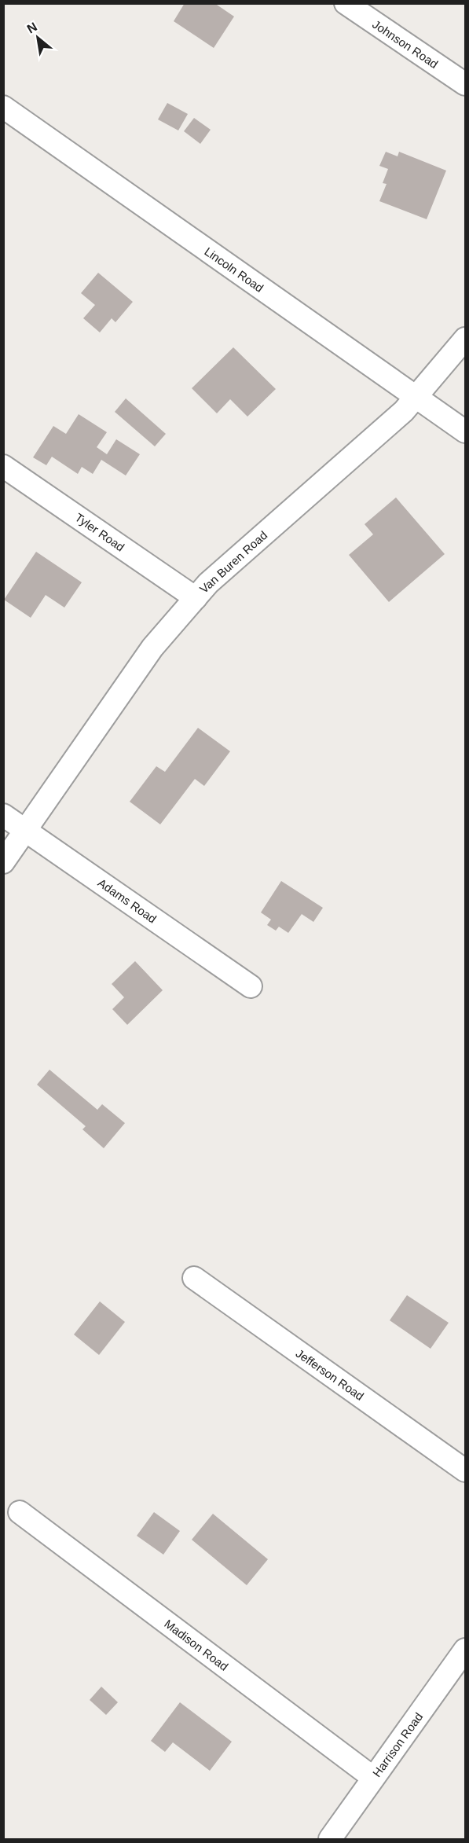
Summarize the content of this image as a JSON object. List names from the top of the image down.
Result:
{
  "streets": {
    "street": [
      "Johnson Road",
      "Lincoln Road",
      "Tyler Road",
      "Van Buren Road",
      "Adams Road",
      "Jefferson Road",
      "Madison Road",
      "Harrison Road"
    ]
  },
  "crossings": [
    ["Lincoln Road", "Van Buren Road"],
    ["Tyler Road", "Van Buren Road"],
    ["Van Buren Road", "Adams Road"],
    ["Madison Road", "Harrison Road"]
  ],
  "north": "top left"
}
